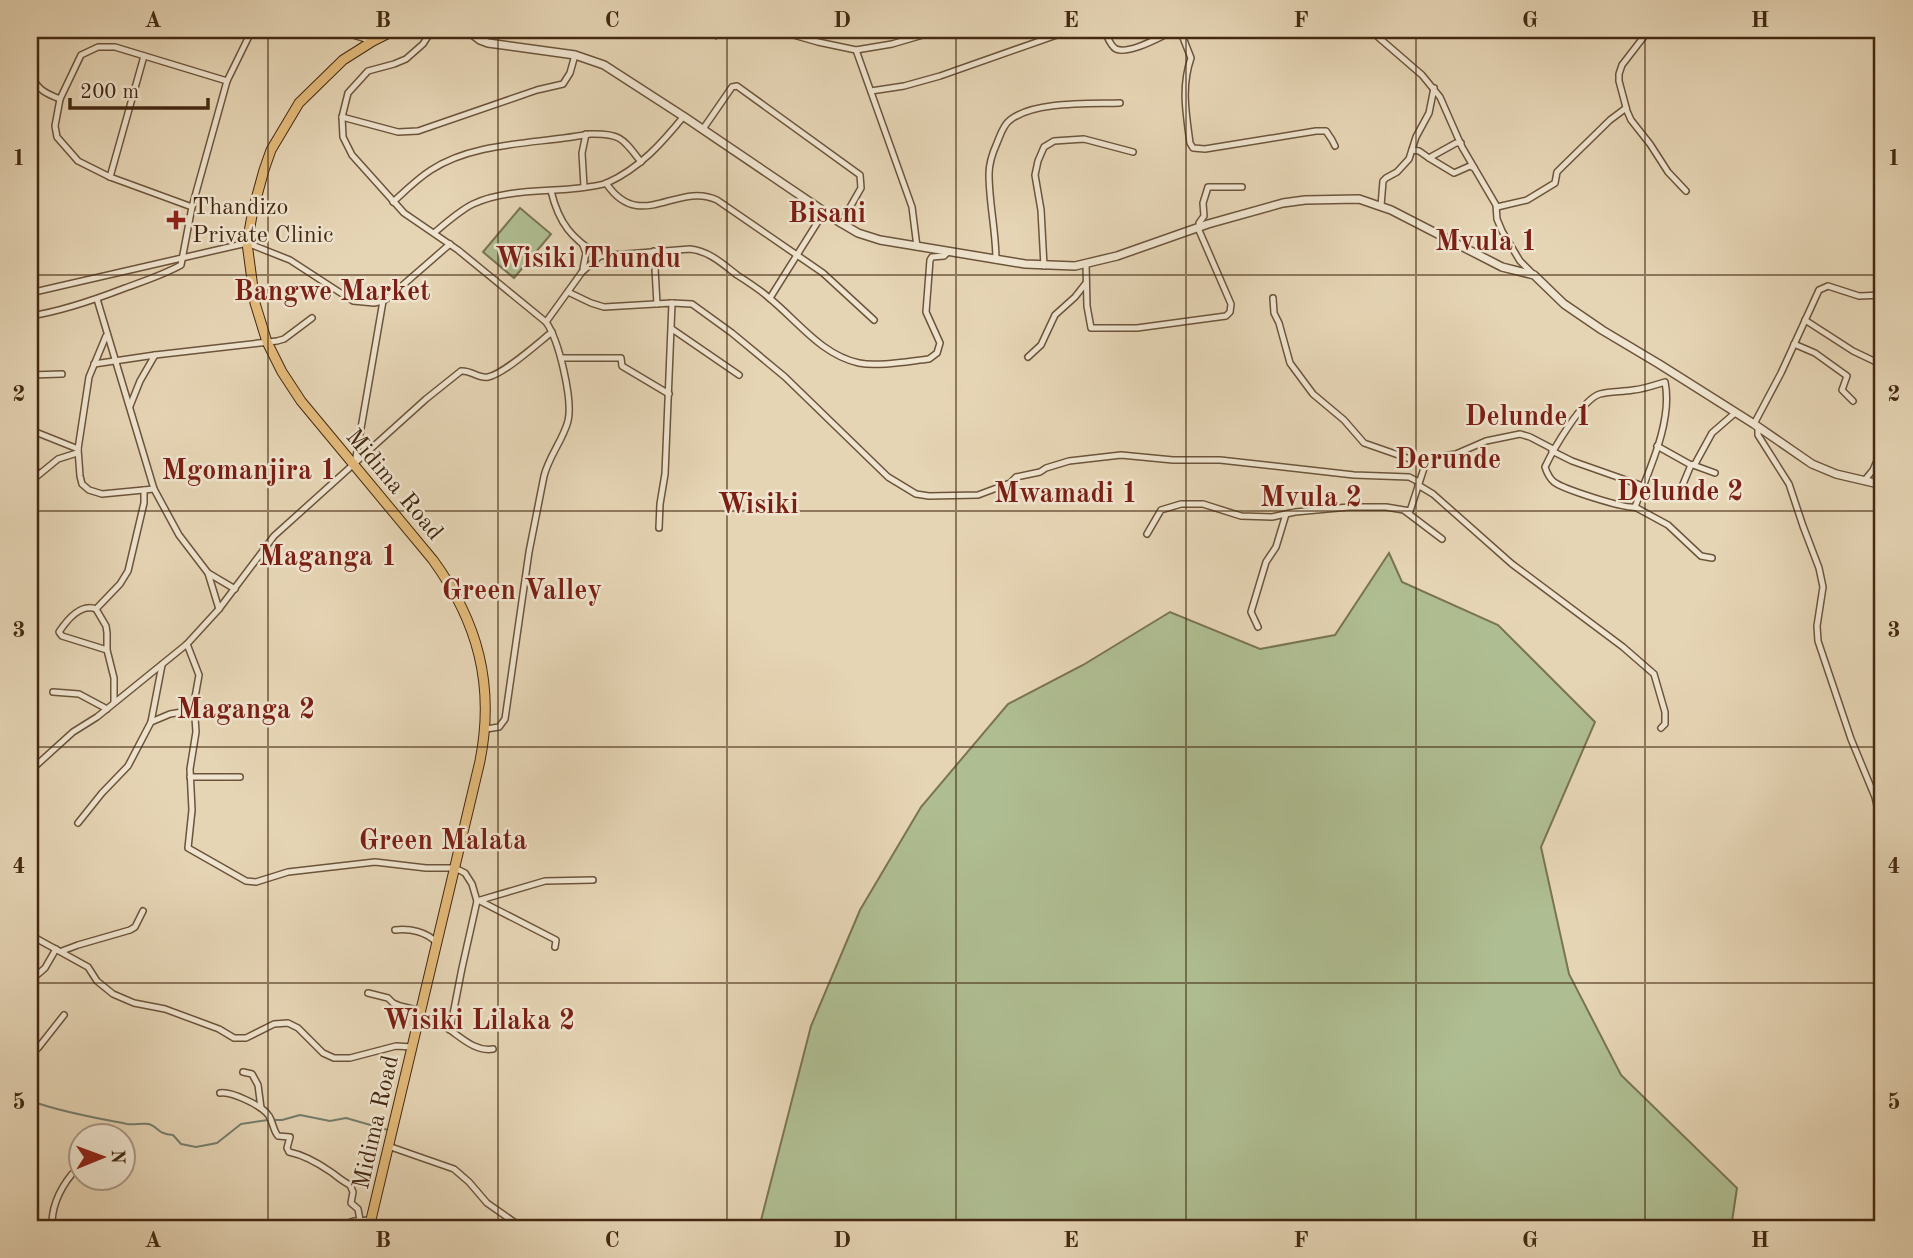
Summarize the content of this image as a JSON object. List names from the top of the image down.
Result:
{
  "streets": {
    "main road": ["Midima Road"]
  },
  "districts": [
    "Bisani",
    "Mvula 1",
    "Wisiki Thundu",
    "Bangwe Market",
    "Delunde 1",
    "Derunde",
    "Mgomanjira 1",
    "Delunde 2",
    "Mwamadi 1",
    "Mvula 2",
    "Wisiki",
    "Maganga 1",
    "Green Valley",
    "Maganga 2",
    "Green Malata",
    "Wisiki Lilaka 2"
  ],
  "places": {
    "health": ["Thandizo Private Clinic"]
  },
  "scale_bar": "200 m",
  "north": "right",
  "grid": {
    "columns": [
      "A",
      "B",
      "C",
      "D",
      "E",
      "F",
      "G",
      "H"
    ],
    "rows": [
      "1",
      "2",
      "3",
      "4",
      "5"
    ]
  }
}
